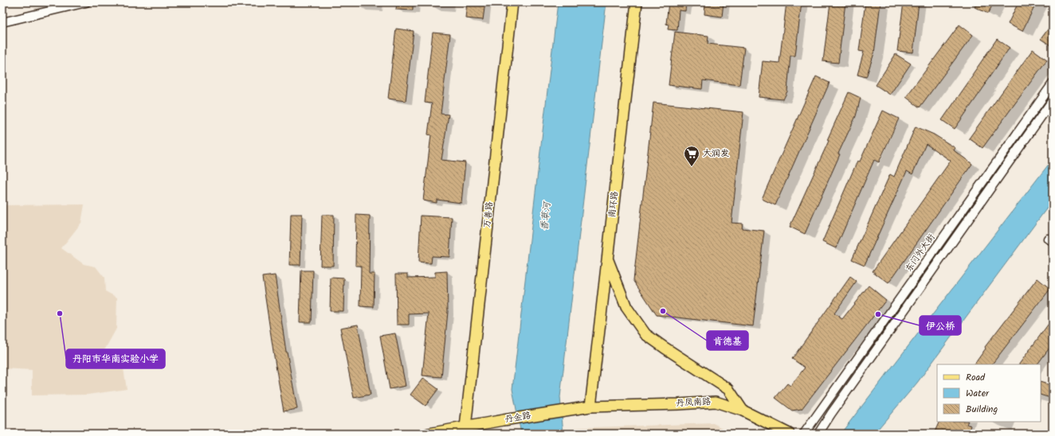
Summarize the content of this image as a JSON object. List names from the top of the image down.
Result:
{
  "streets": {
    "main road": [
      "南环路",
      "万善路",
      "丹凤南路",
      "丹金路"
    ],
    "street": ["东门外大街"]
  },
  "crossings": [
    ["南环路", "丹凤南路"],
    ["万善路", "丹金路"],
    ["丹凤南路", "丹金路"]
  ],
  "water": ["香草河"],
  "places": {
    "supermarket": ["大润发"],
    "other": ["肯德基", "丹阳市华南实验小学", "伊公桥"]
  },
  "legend": ["Road", "Water", "Building"]
}
